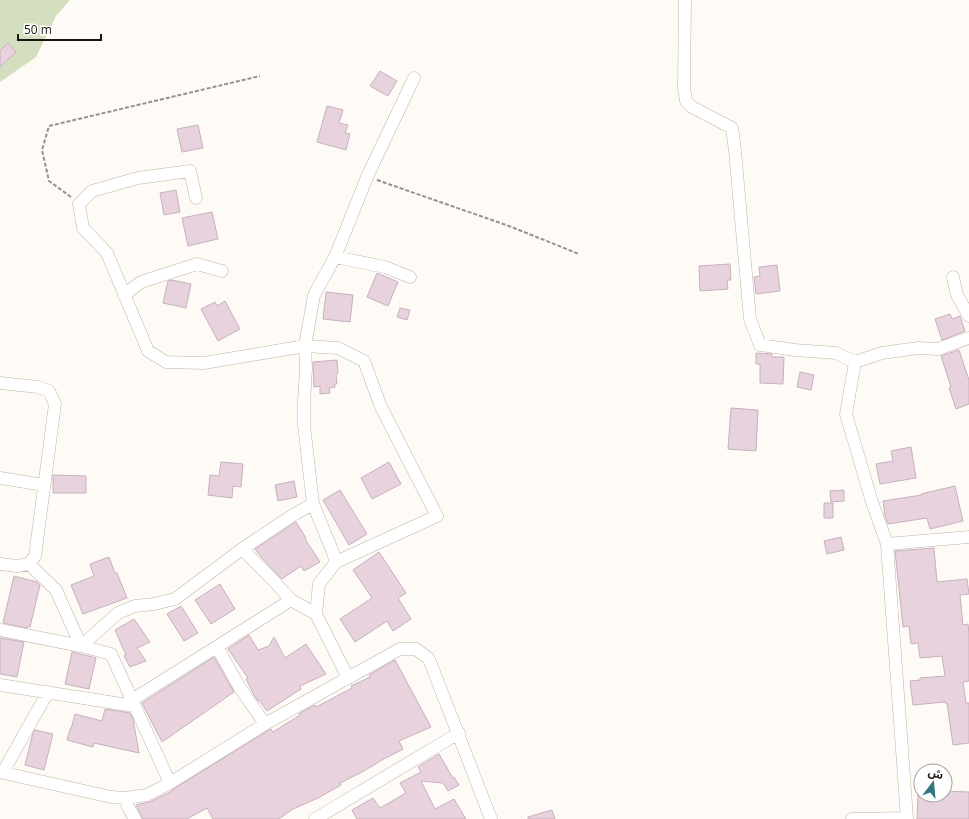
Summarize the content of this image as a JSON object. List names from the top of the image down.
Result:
{
  "scale_bar": "50 m",
  "north": "top"
}
